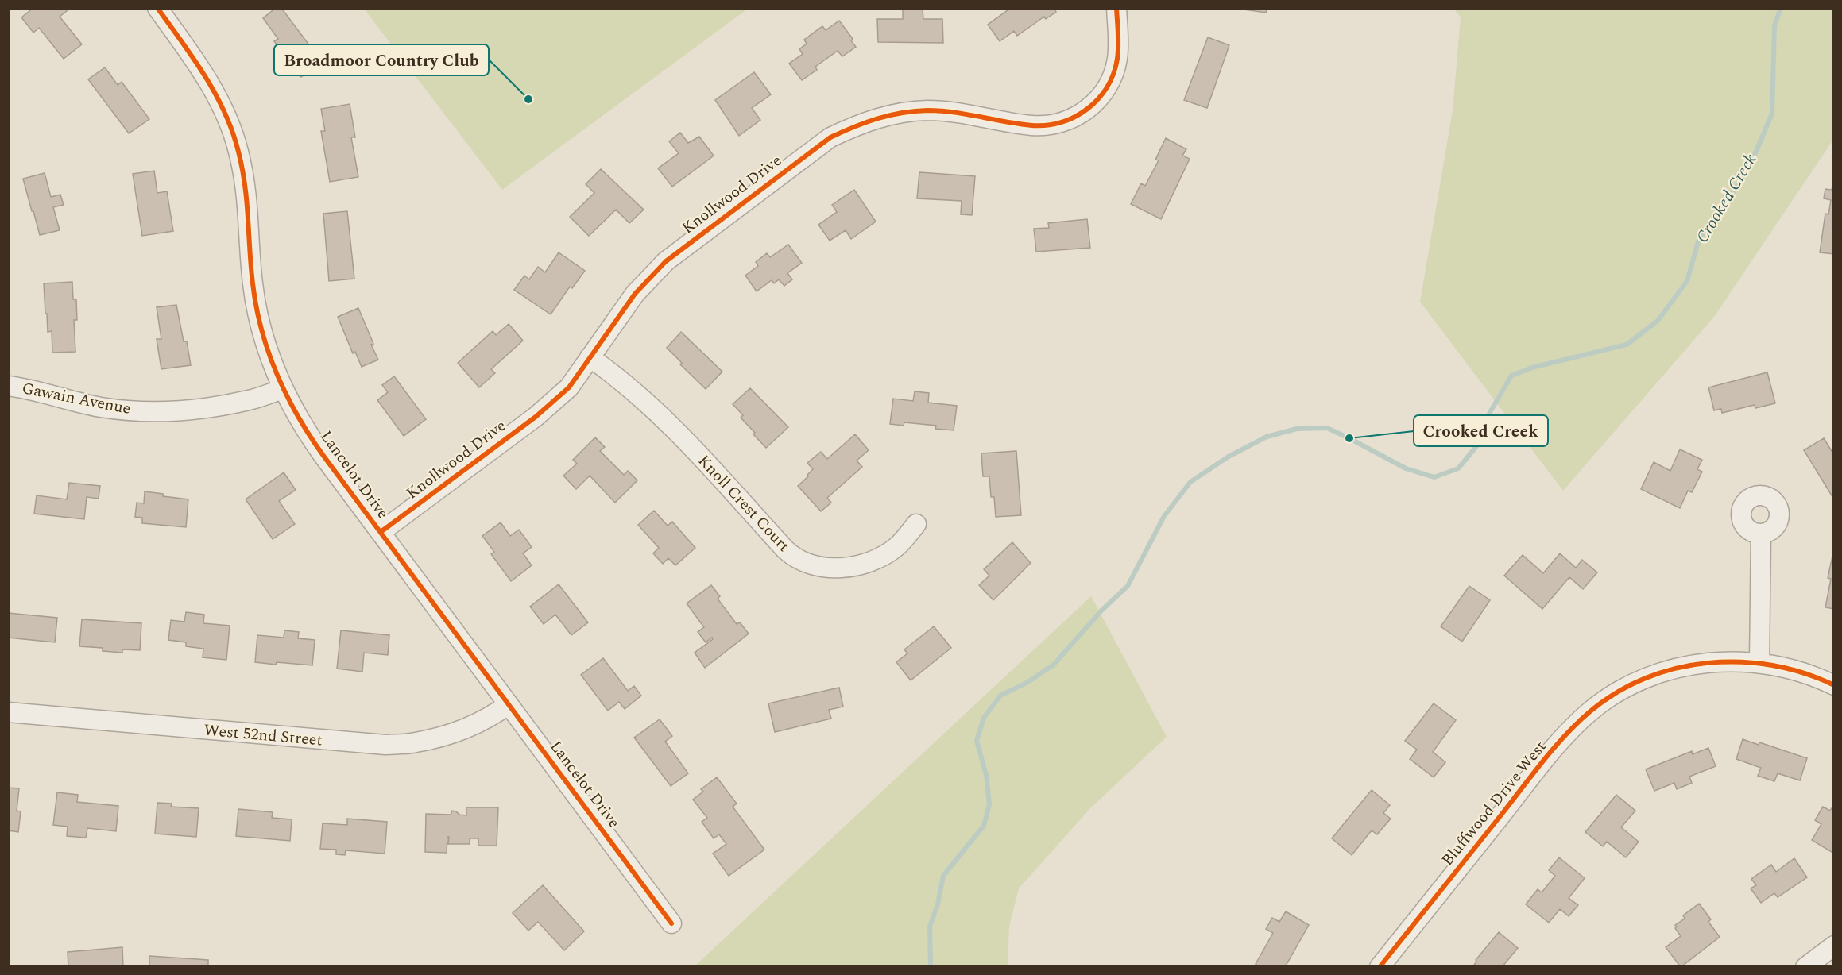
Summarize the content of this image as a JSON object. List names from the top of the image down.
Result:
{
  "streets": {
    "street": [
      "Knollwood Drive",
      "Gawain Avenue",
      "Lancelot Drive",
      "Knoll Crest Court",
      "West 52nd Street",
      "Bluffwood Drive West"
    ]
  },
  "crossings": [
    ["Knollwood Drive", "Lancelot Drive"],
    ["Knollwood Drive", "Knoll Crest Court"],
    ["Gawain Avenue", "Lancelot Drive"],
    ["Lancelot Drive", "West 52nd Street"]
  ],
  "water": ["Crooked Creek"],
  "places": ["Broadmoor Country Club", "Crooked Creek"]
}
